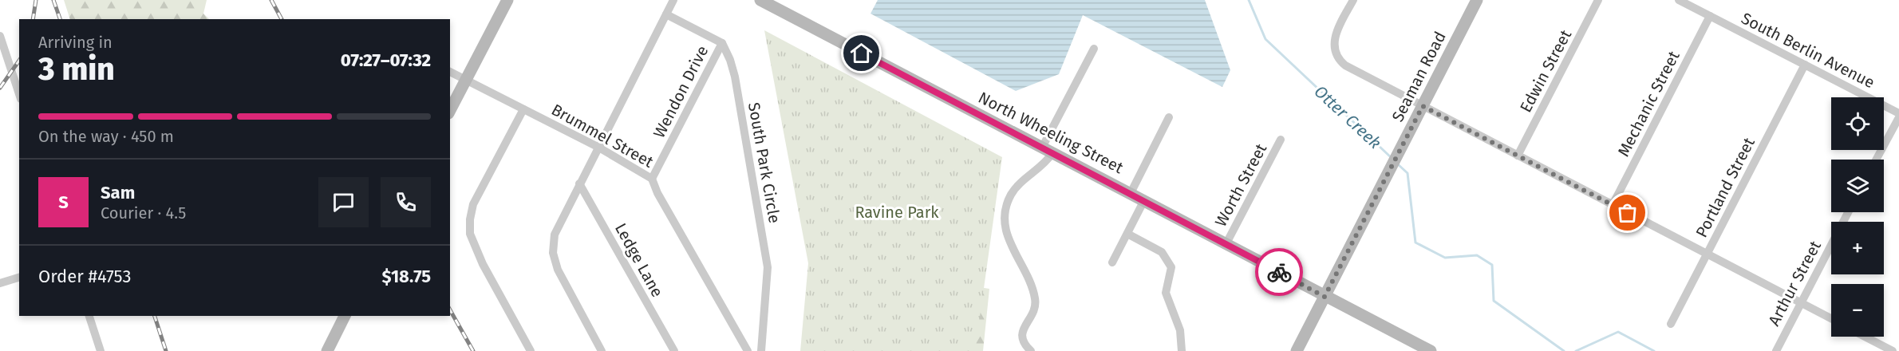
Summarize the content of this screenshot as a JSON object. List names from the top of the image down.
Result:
{
  "streets": {
    "street": [
      "South Berlin Avenue",
      "Edwin Street",
      "Seaman Road",
      "Wendon Drive",
      "Mechanic Street",
      "North Wheeling Street",
      "Brummel Street",
      "South Park Circle",
      "Worth Street",
      "Portland Street",
      "Ledge Lane",
      "Arthur Street"
    ]
  },
  "crossings": [
    ["South Berlin Avenue", "Mechanic Street"],
    ["South Berlin Avenue", "Portland Street"],
    ["Seaman Road", "North Wheeling Street"],
    ["Wendon Drive", "Brummel Street"],
    ["Wendon Drive", "South Park Circle"],
    ["North Wheeling Street", "Worth Street"]
  ],
  "water": ["Otter Creek"],
  "parks": ["Ravine Park"],
  "page": {
    "heading": ["3 min", "Arriving in", "07:27–07:32"],
    "panel": [
      "Sam",
      "Courier · 4.5",
      "Order #4753",
      "$18.75"
    ],
    "map_buttons": ["+", "−"],
    "bar": "On the way · 450 m",
    "round": "S"
  }
}
